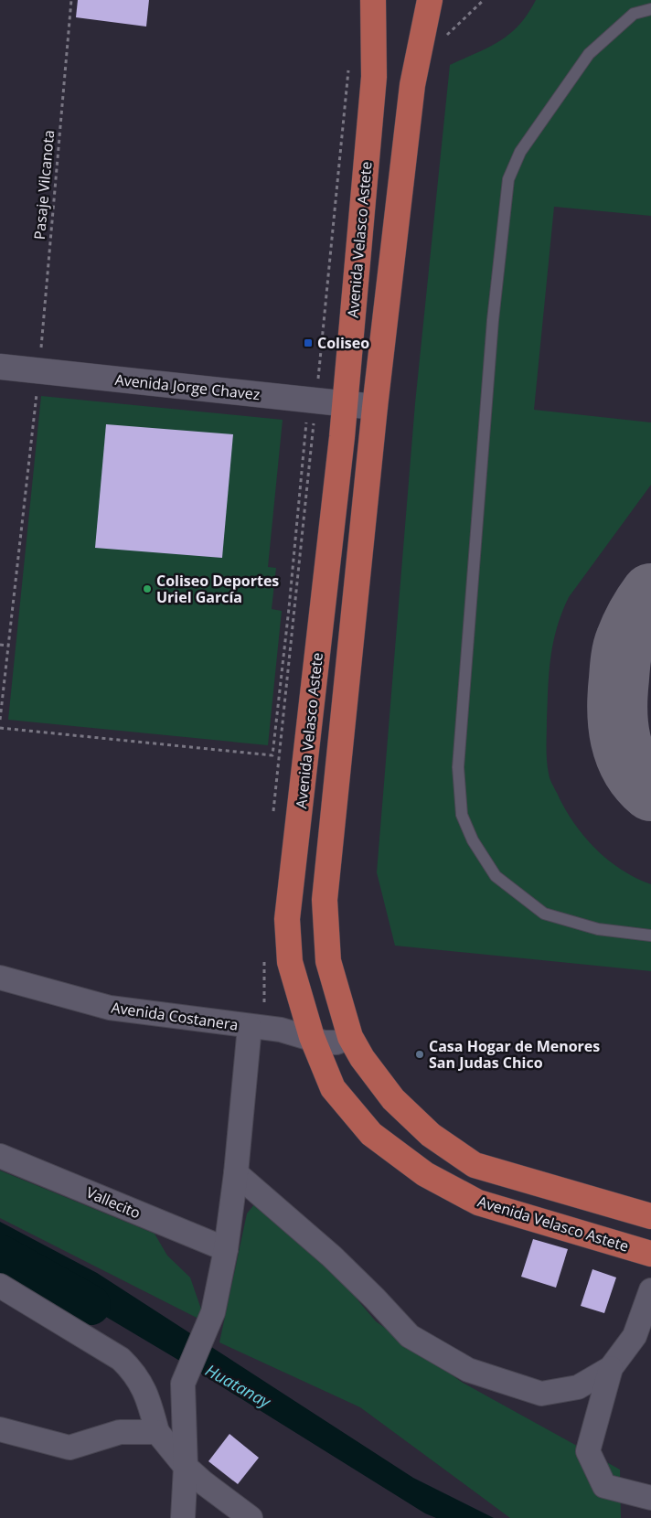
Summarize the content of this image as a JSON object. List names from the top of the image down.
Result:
{
  "streets": {
    "highway": ["Avenida Velasco Astete"],
    "street": ["Avenida Jorge Chavez", "Avenida Costanera", "Vallecito"],
    "path": ["Pasaje Vilcanota"]
  },
  "crossings": [
    ["Pasaje Vilcanota", "Avenida Jorge Chavez"],
    ["Avenida Velasco Astete", "Avenida Jorge Chavez"],
    ["Avenida Velasco Astete", "Avenida Costanera"]
  ],
  "water": ["Huatanay"],
  "places": {
    "transit": ["Coliseo"],
    "other": ["Coliseo Deportes Uriel García", "Casa Hogar de Menores San Judas Chico"]
  }
}
